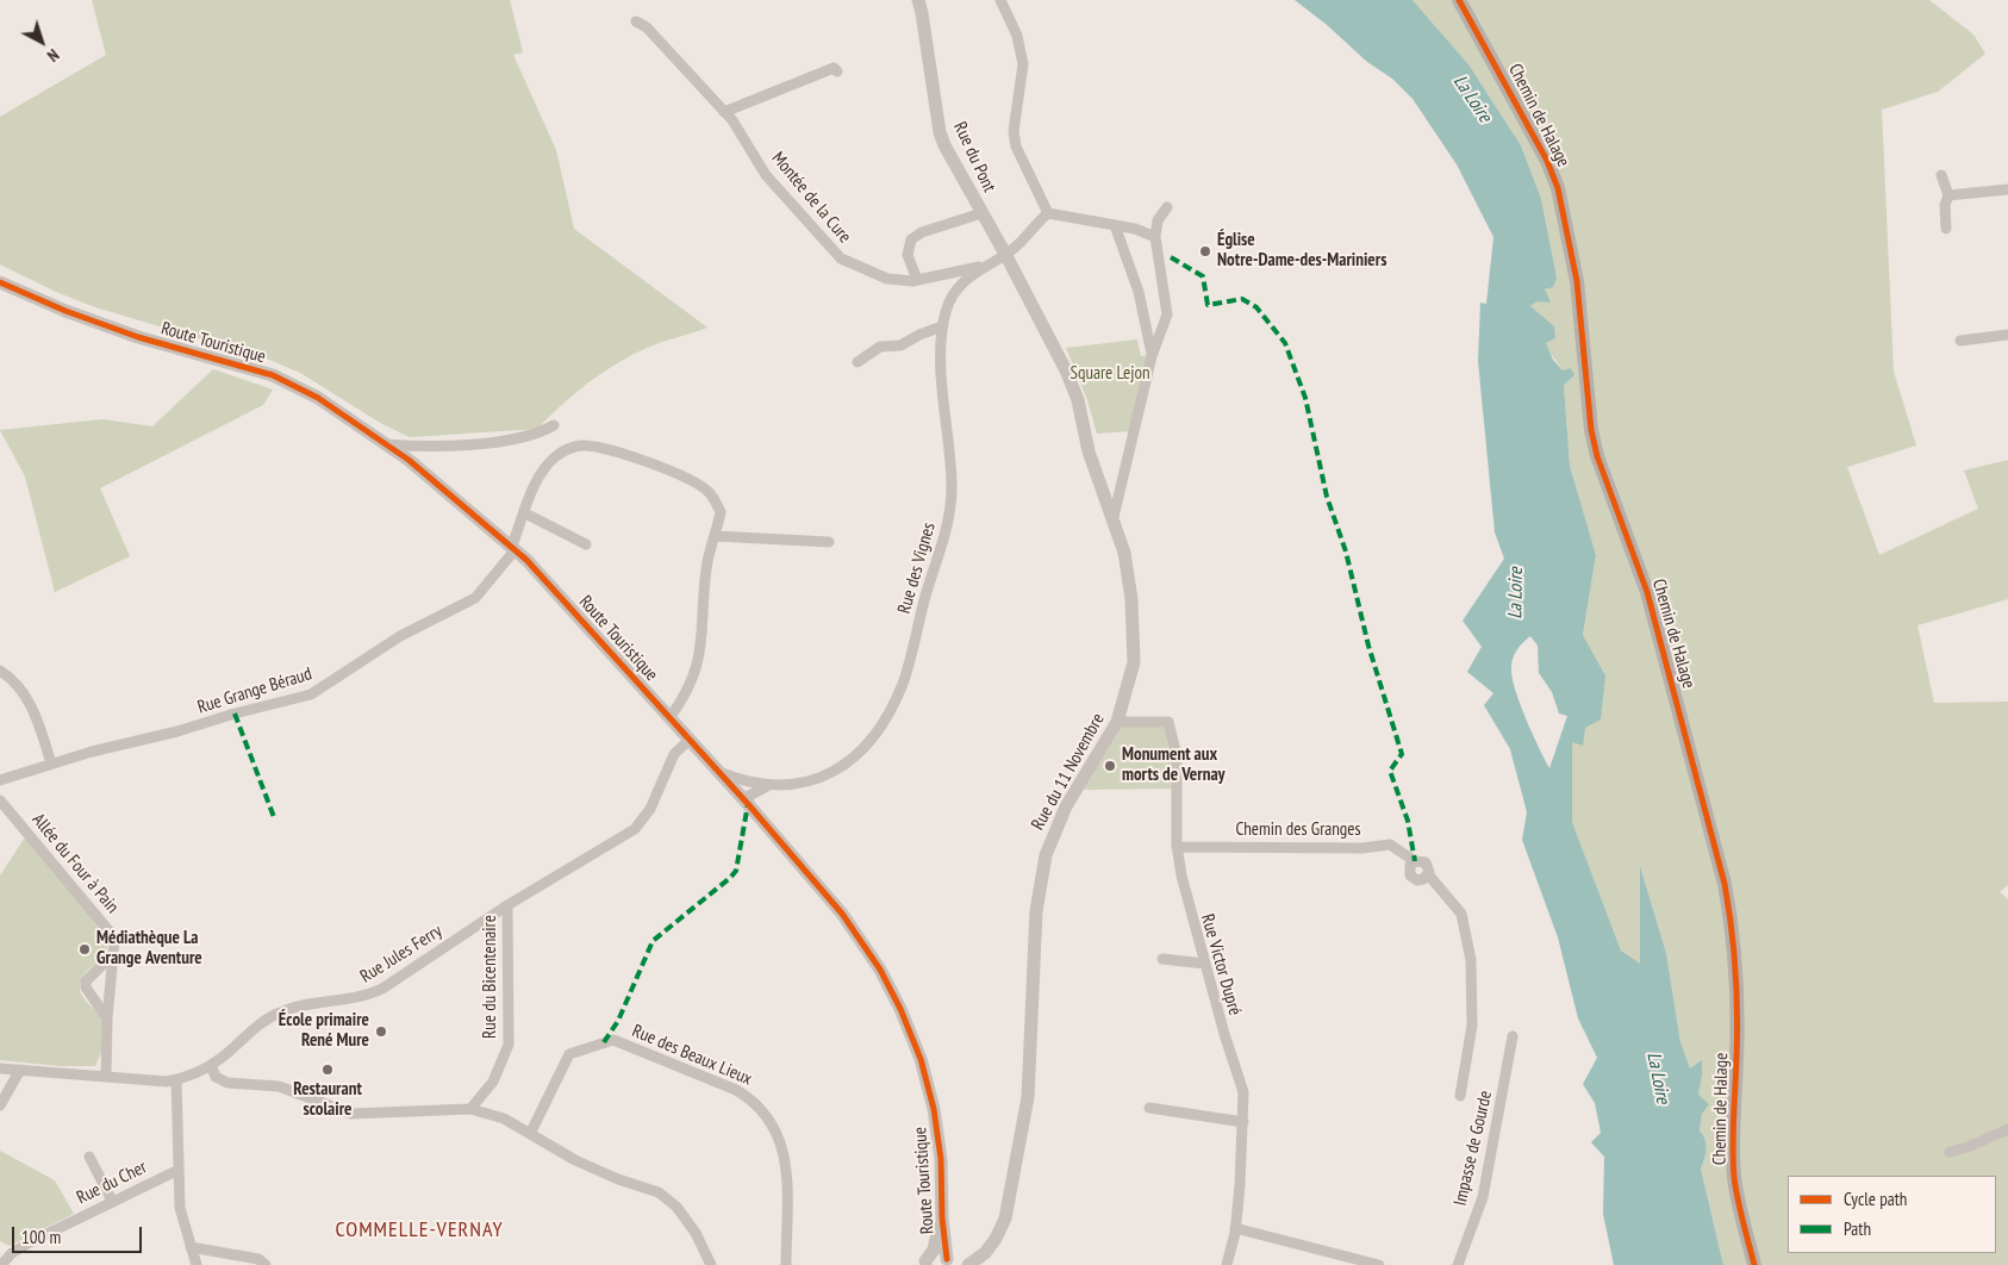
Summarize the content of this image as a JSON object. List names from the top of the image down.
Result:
{
  "streets": {
    "main road": ["Chemin de Halage"],
    "street": [
      "Rue du Pont",
      "Montée de la Cure",
      "Route Touristique",
      "Rue des Vignes",
      "Rue Grange Béraud",
      "Rue du 11 Novembre",
      "Chemin des Granges",
      "Allée du Four à Pain",
      "Rue Jules Ferry",
      "Rue Victor Dupré",
      "Rue du Bicentenaire",
      "Rue des Beaux Lieux",
      "Impasse de Gourde",
      "Rue du Cher"
    ]
  },
  "crossings": [
    ["Rue du Pont", "Rue des Vignes"],
    ["Rue du Pont", "Rue du 11 Novembre"],
    ["Montée de la Cure", "Rue des Vignes"],
    ["Route Touristique", "Rue des Vignes"],
    ["Route Touristique", "Rue Grange Béraud"],
    ["Route Touristique", "Rue Jules Ferry"],
    ["Rue des Vignes", "Rue du 11 Novembre"],
    ["Rue du 11 Novembre", "Rue Victor Dupré"],
    ["Chemin des Granges", "Rue Victor Dupré"],
    ["Rue Jules Ferry", "Rue du Bicentenaire"]
  ],
  "districts": ["COMMELLE-VERNAY"],
  "water": ["La Loire"],
  "parks": ["Square Lejon"],
  "places": [
    "Église Notre-Dame-des-Mariniers",
    "Monument aux morts de Vernay",
    "Médiathèque La Grange Aventure",
    "École primaire René Mure",
    "Restaurant scolaire"
  ],
  "legend": ["Cycle path", "Path"],
  "scale_bar": "100 m",
  "north": "bottom right"
}
